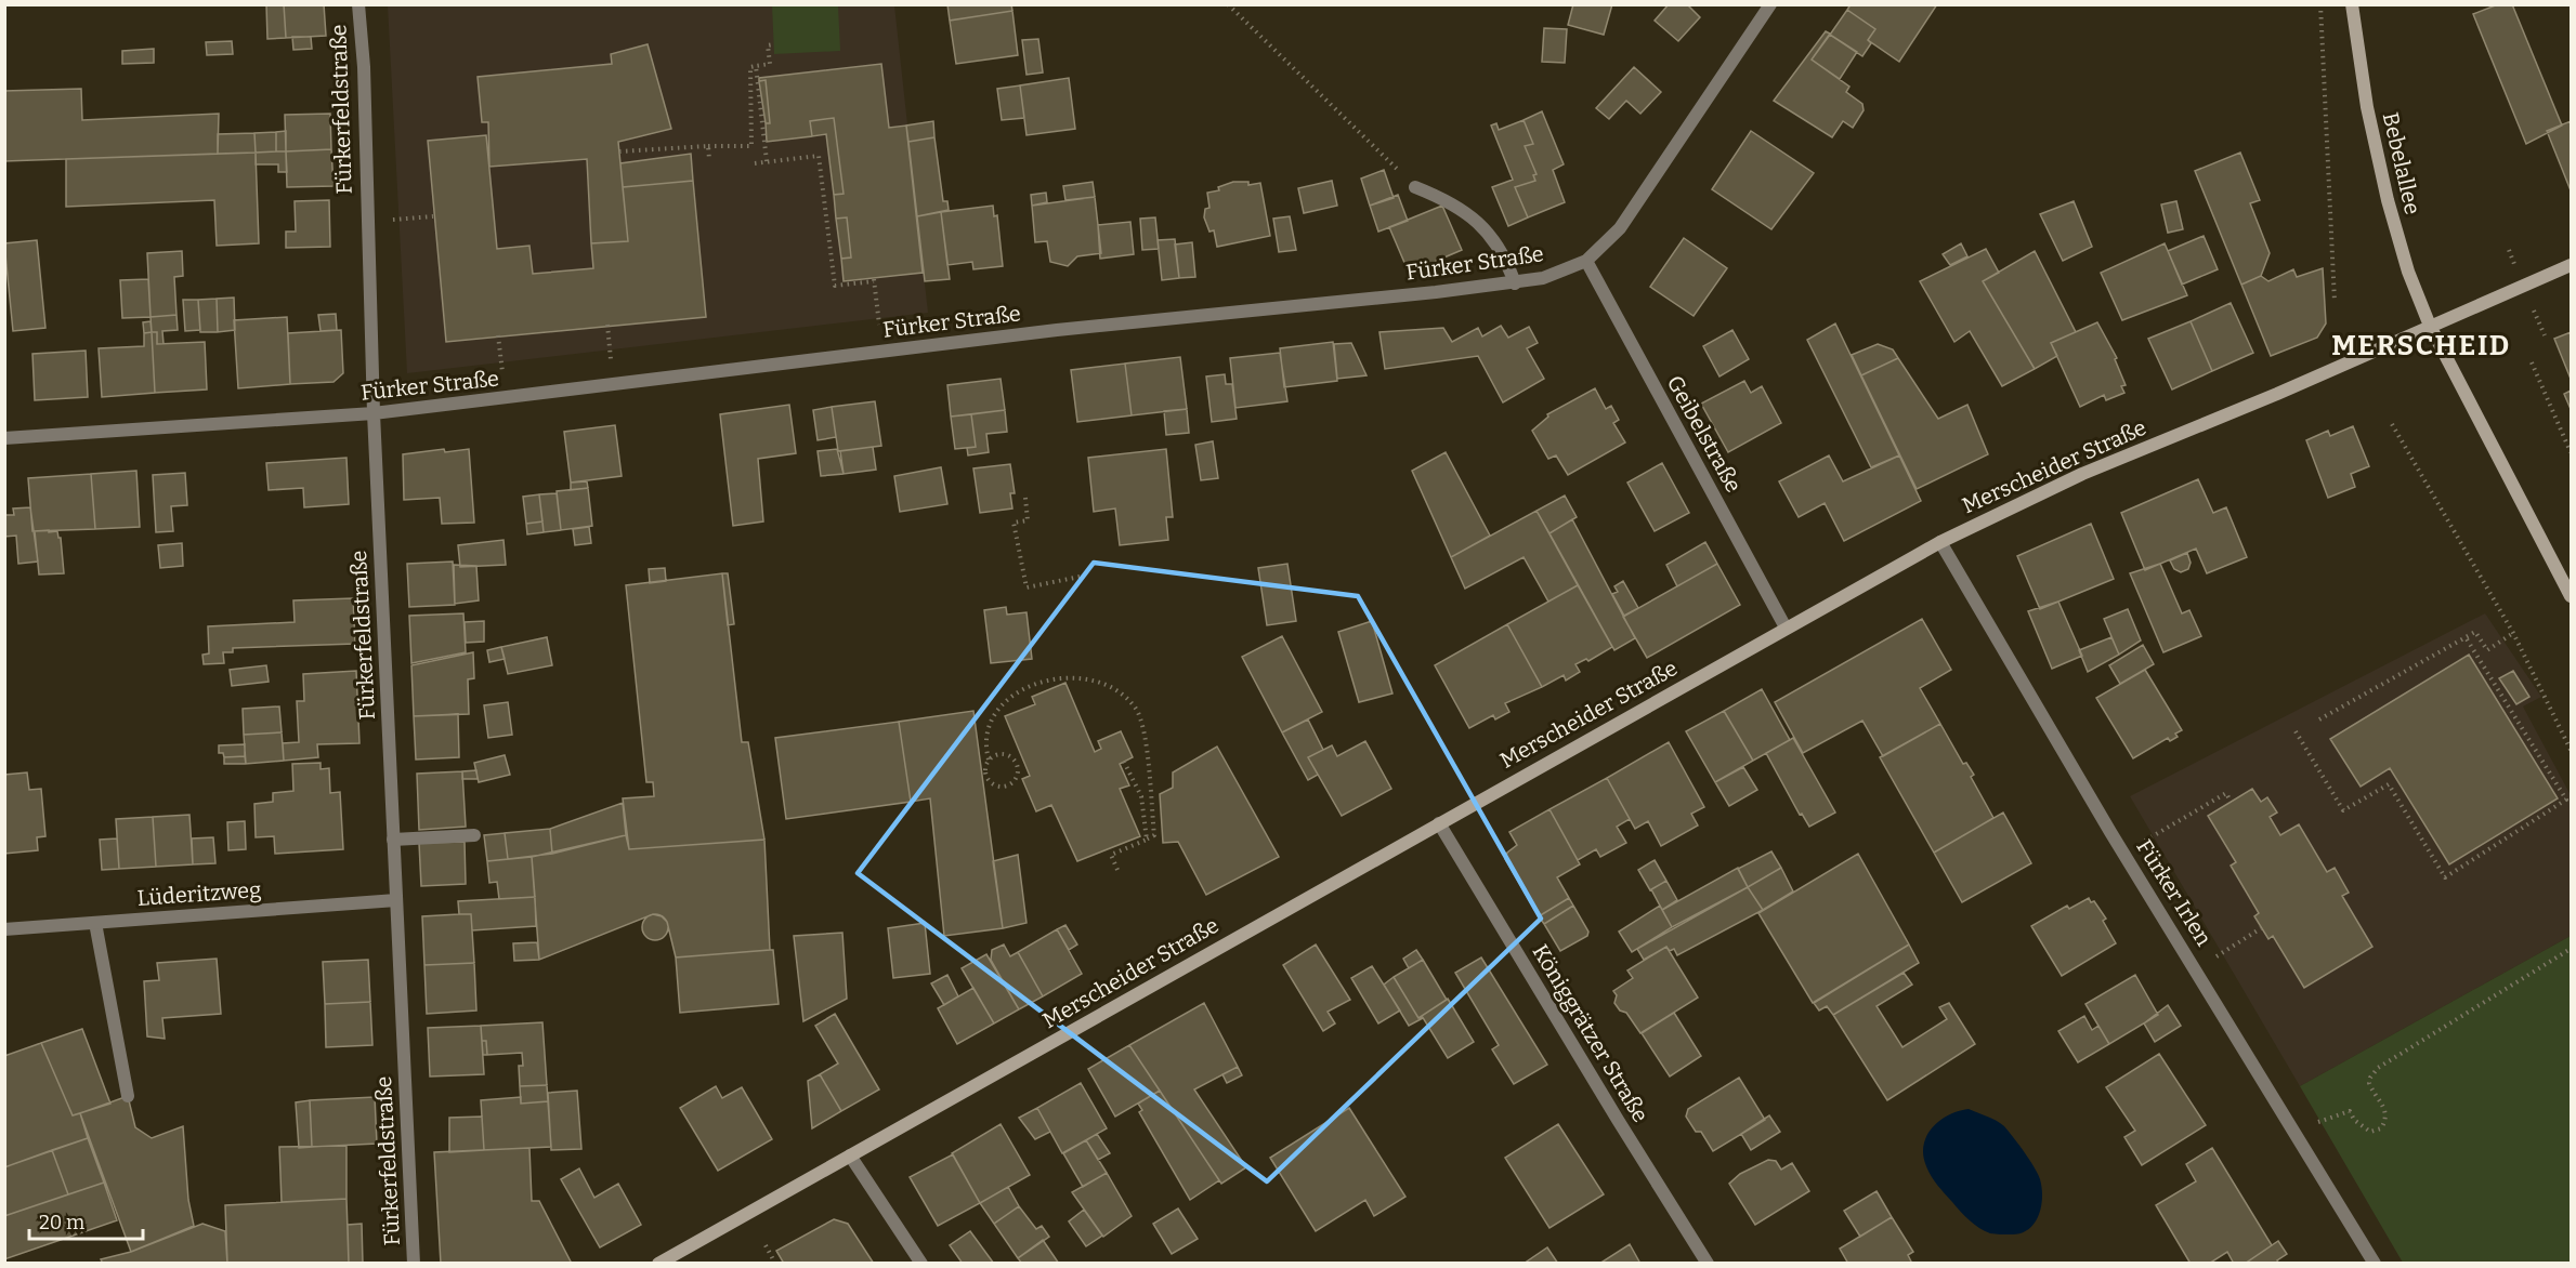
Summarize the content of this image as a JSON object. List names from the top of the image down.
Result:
{
  "streets": {
    "main road": ["Bebelallee", "Merscheider Straße"],
    "street": [
      "Fürkerfeldstraße",
      "Fürker Straße",
      "Geibelstraße",
      "Fürker Irlen",
      "Lüderitzweg",
      "Königgrätzer Straße"
    ]
  },
  "crossings": [
    ["Fürkerfeldstraße", "Fürker Straße"],
    ["Fürkerfeldstraße", "Lüderitzweg"],
    ["Bebelallee", "Merscheider Straße"],
    ["Fürker Straße", "Geibelstraße"],
    ["Geibelstraße", "Merscheider Straße"],
    ["Merscheider Straße", "Fürker Irlen"],
    ["Merscheider Straße", "Königgrätzer Straße"]
  ],
  "districts": ["MERSCHEID"],
  "scale_bar": "20 m"
}
